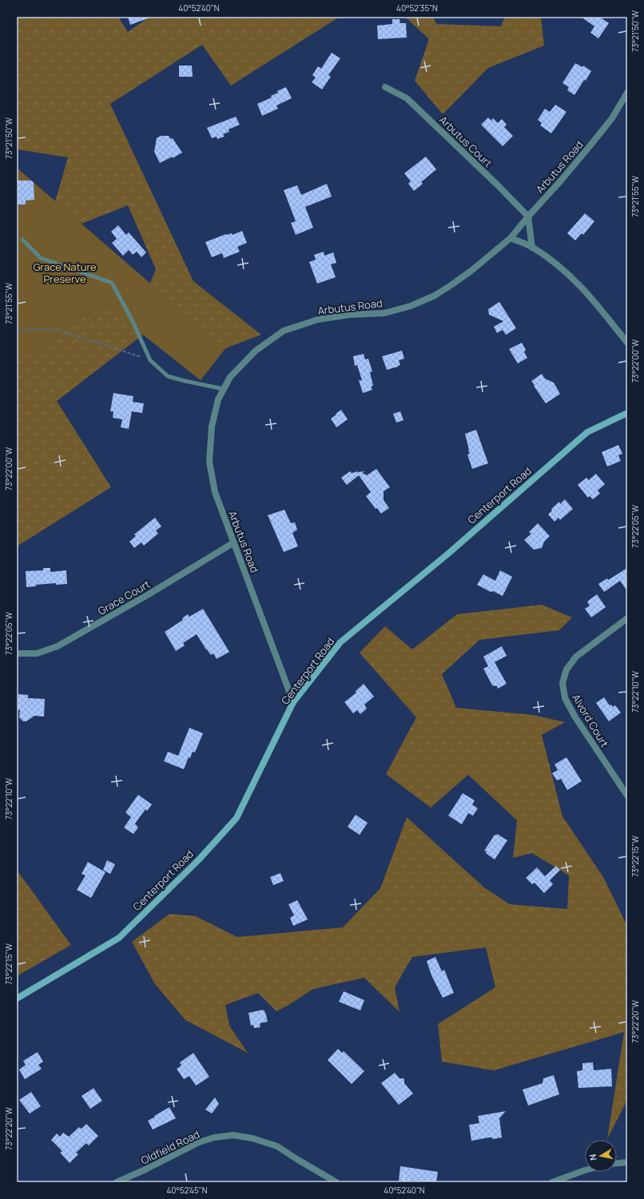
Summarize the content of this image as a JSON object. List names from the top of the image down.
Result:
{
  "streets": {
    "main road": ["Centerport Road"],
    "street": [
      "Arbutus Court",
      "Arbutus Road",
      "Grace Court",
      "Alvord Court",
      "Oldfield Road"
    ]
  },
  "crossings": [
    ["Arbutus Court", "Arbutus Road"],
    ["Arbutus Road", "Centerport Road"],
    ["Arbutus Road", "Grace Court"]
  ],
  "parks": ["Grace Nature Preserve"],
  "north": "left",
  "coordinates": [
    "40°52'40\"N",
    "40°52'35\"N",
    "73°21'50\"W",
    "73°21'55\"W",
    "73°22'00\"W",
    "73°22'05\"W",
    "73°22'10\"W",
    "73°22'15\"W",
    "73°22'20\"W",
    "40°52'45\"N"
  ]
}
